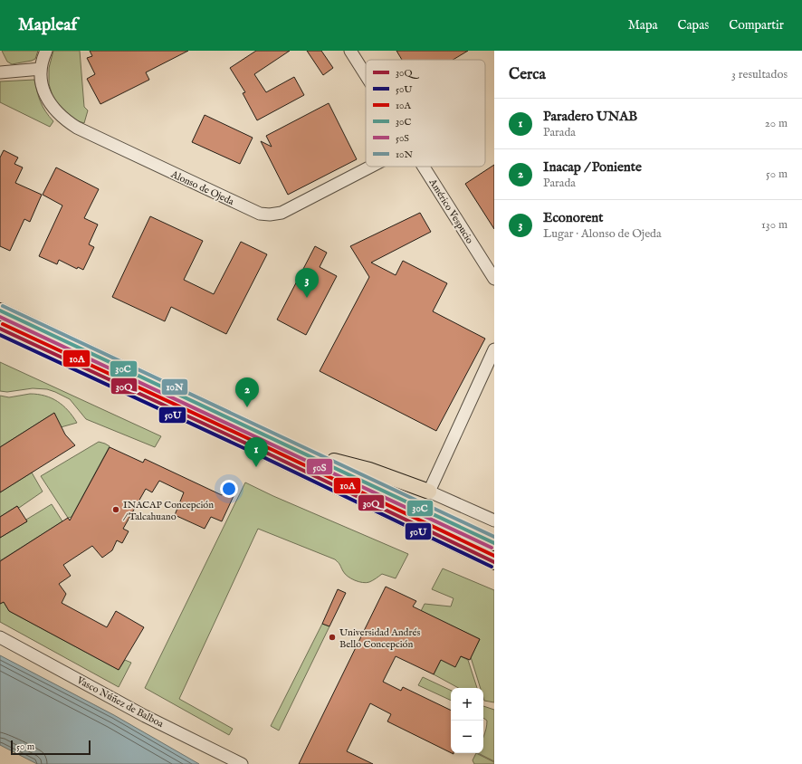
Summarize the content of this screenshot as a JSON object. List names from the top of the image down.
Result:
{
  "streets": {
    "street": ["Alonso de Ojeda", "Américo Vespucio", "Vasco Núñez de Balboa"]
  },
  "places": ["INACAP Concepción / Talcahuano", "Universidad Andrés Bello Concepción"],
  "lines": [
    "transit line 10N",
    "transit line 30C",
    "transit line 50S",
    "transit line 10A",
    "transit line 30Q",
    "transit line 50U"
  ],
  "legend": [
    "30Q",
    "50U",
    "10A",
    "30C",
    "50S",
    "10N"
  ],
  "scale_bar": "50 m",
  "page": {
    "header": "Mapleaf",
    "nav": ["Mapa", "Capas", "Compartir"],
    "heading": ["Cerca", "3 resultados"],
    "list": [
      {
        "mark": "1",
        "name": "Paradero UNAB",
        "note": "Parada",
        "value": "20 m"
      },
      {
        "mark": "2",
        "name": "Inacap / Poniente",
        "note": "Parada",
        "value": "50 m"
      },
      {
        "mark": "3",
        "name": "Econorent",
        "note": "Lugar · Alonso de Ojeda",
        "value": "130 m"
      }
    ],
    "pins": ["3", "2", "1"],
    "map_buttons": ["+", "−"],
    "scale": "50 m"
  }
}
